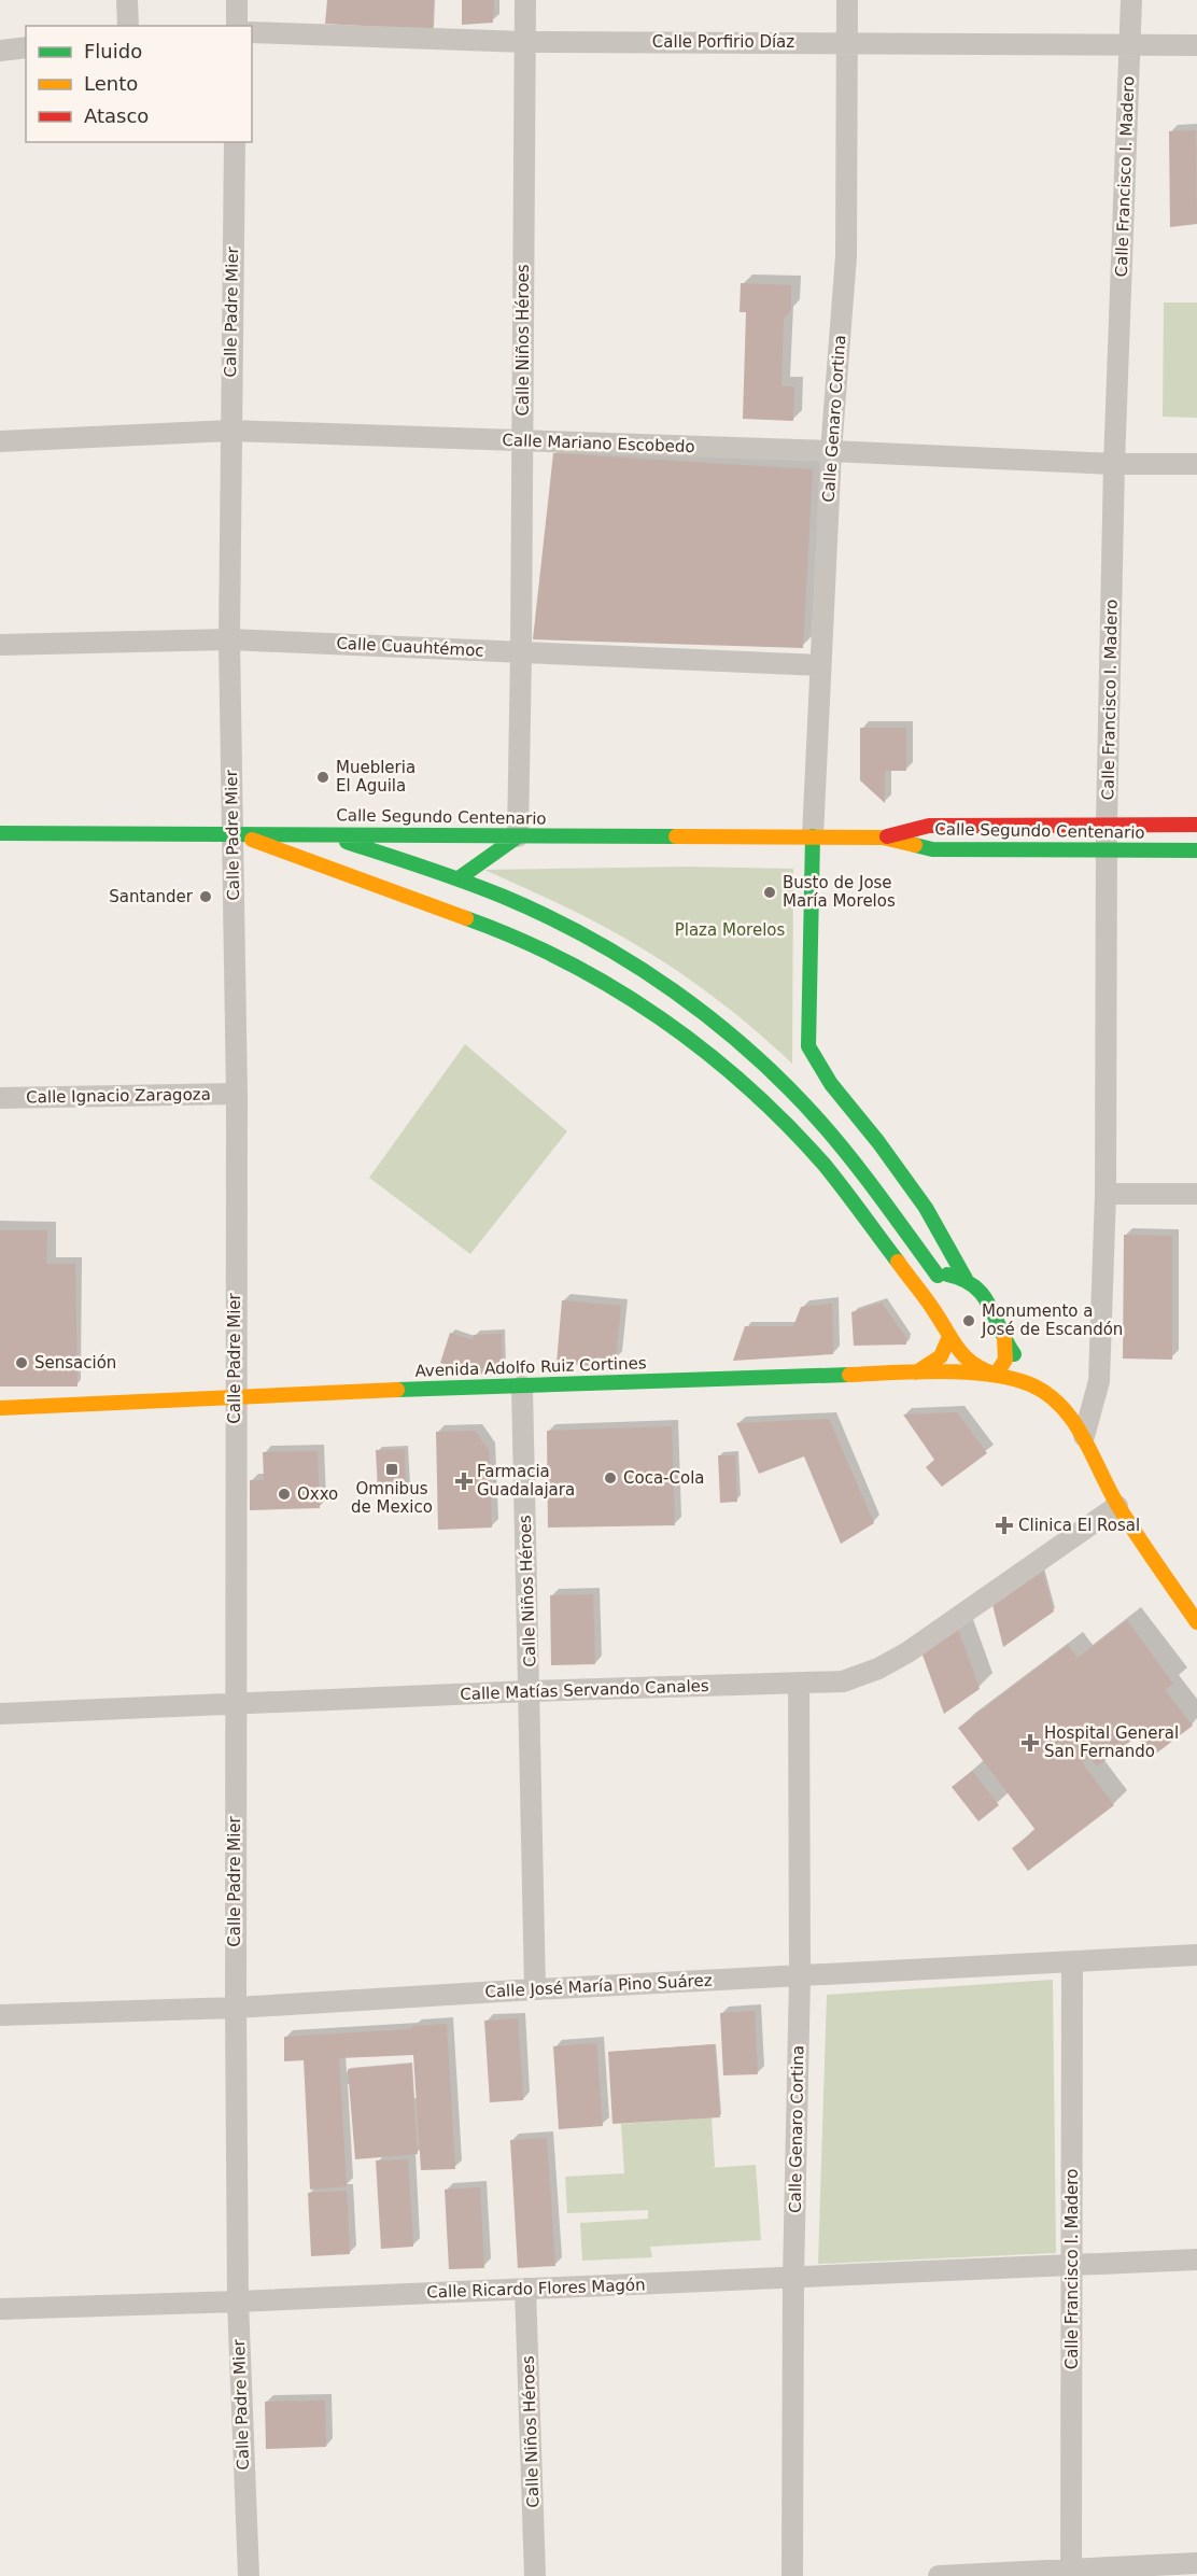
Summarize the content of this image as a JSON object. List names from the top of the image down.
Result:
{
  "streets": {
    "street": [
      "Calle Porfirio Díaz",
      "Calle Francisco I. Madero",
      "Calle Padre Mier",
      "Calle Niños Héroes",
      "Calle Genaro Cortina",
      "Calle Mariano Escobedo",
      "Calle Cuauhtémoc",
      "Calle Segundo Centenario",
      "Calle Ignacio Zaragoza",
      "Avenida Adolfo Ruiz Cortines",
      "Calle Matías Servando Canales",
      "Calle José María Pino Suárez",
      "Calle Ricardo Flores Magón"
    ]
  },
  "crossings": [
    ["Calle Porfirio Díaz", "Calle Francisco I. Madero"],
    ["Calle Porfirio Díaz", "Calle Niños Héroes"],
    ["Calle Porfirio Díaz", "Calle Genaro Cortina"],
    ["Calle Francisco I. Madero", "Calle Mariano Escobedo"],
    ["Calle Francisco I. Madero", "Calle Segundo Centenario"],
    ["Calle Francisco I. Madero", "Calle José María Pino Suárez"],
    ["Calle Francisco I. Madero", "Calle Ricardo Flores Magón"],
    ["Calle Padre Mier", "Calle Mariano Escobedo"],
    ["Calle Padre Mier", "Calle Cuauhtémoc"],
    ["Calle Padre Mier", "Calle Segundo Centenario"],
    ["Calle Padre Mier", "Calle Ignacio Zaragoza"],
    ["Calle Padre Mier", "Avenida Adolfo Ruiz Cortines"],
    ["Calle Padre Mier", "Calle Matías Servando Canales"],
    ["Calle Padre Mier", "Calle José María Pino Suárez"],
    ["Calle Padre Mier", "Calle Ricardo Flores Magón"],
    ["Calle Niños Héroes", "Calle Mariano Escobedo"],
    ["Calle Niños Héroes", "Calle Cuauhtémoc"],
    ["Calle Niños Héroes", "Calle Segundo Centenario"],
    ["Calle Niños Héroes", "Avenida Adolfo Ruiz Cortines"],
    ["Calle Niños Héroes", "Calle Matías Servando Canales"],
    ["Calle Niños Héroes", "Calle José María Pino Suárez"],
    ["Calle Niños Héroes", "Calle Ricardo Flores Magón"],
    ["Calle Genaro Cortina", "Calle Mariano Escobedo"],
    ["Calle Genaro Cortina", "Calle Cuauhtémoc"],
    ["Calle Genaro Cortina", "Calle Segundo Centenario"],
    ["Calle Genaro Cortina", "Calle Matías Servando Canales"],
    ["Calle Genaro Cortina", "Calle José María Pino Suárez"],
    ["Calle Genaro Cortina", "Calle Ricardo Flores Magón"]
  ],
  "parks": ["Plaza Morelos"],
  "places": {
    "other": [
      "Muebleria El Aguila",
      "Busto de Jose María Morelos",
      "Santander",
      "Monumento a José de Escandón",
      "Sensación",
      "Coca-Cola",
      "Oxxo"
    ],
    "transit": ["Omnibus de Mexico"],
    "health": ["Farmacia Guadalajara", "Clinica El Rosal", "Hospital General San Fernando"]
  },
  "legend": ["Fluido", "Lento", "Atasco"]
}
